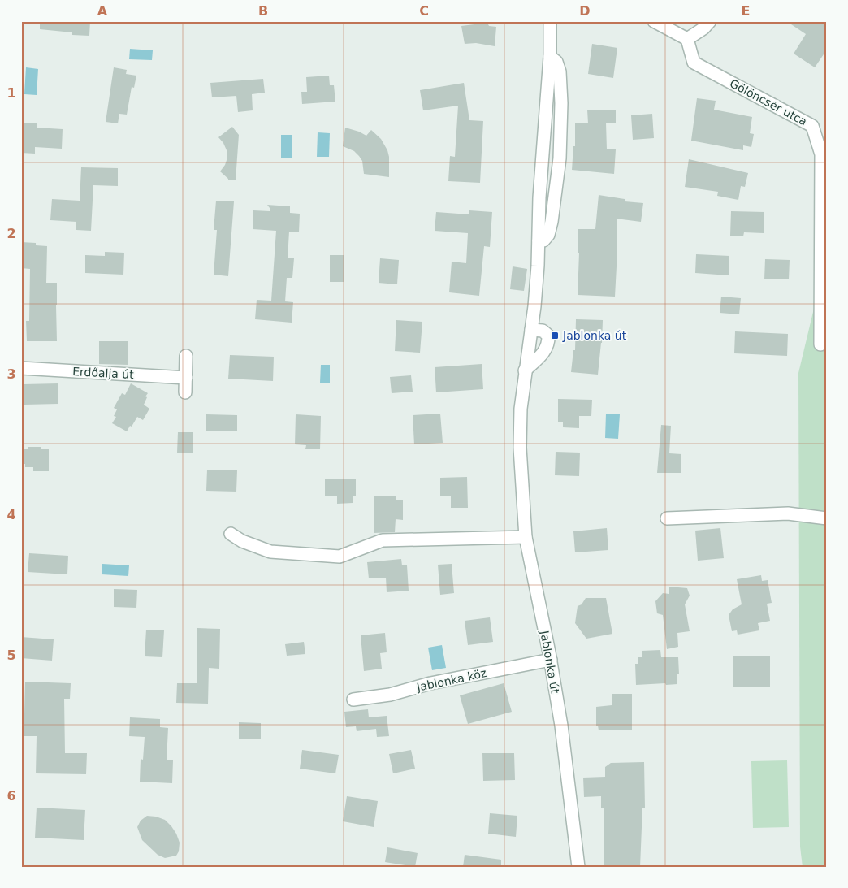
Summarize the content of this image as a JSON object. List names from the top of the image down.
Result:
{
  "streets": {
    "street": [
      "Gölöncsér utca",
      "Erdőalja út",
      "Jablonka út",
      "Jablonka köz"
    ]
  },
  "crossings": [
    ["Jablonka út", "Jablonka köz"]
  ],
  "places": {
    "transit": ["Jablonka út"]
  },
  "grid": {
    "columns": [
      "A",
      "B",
      "C",
      "D",
      "E"
    ],
    "rows": [
      "1",
      "2",
      "3",
      "4",
      "5",
      "6"
    ]
  }
}
